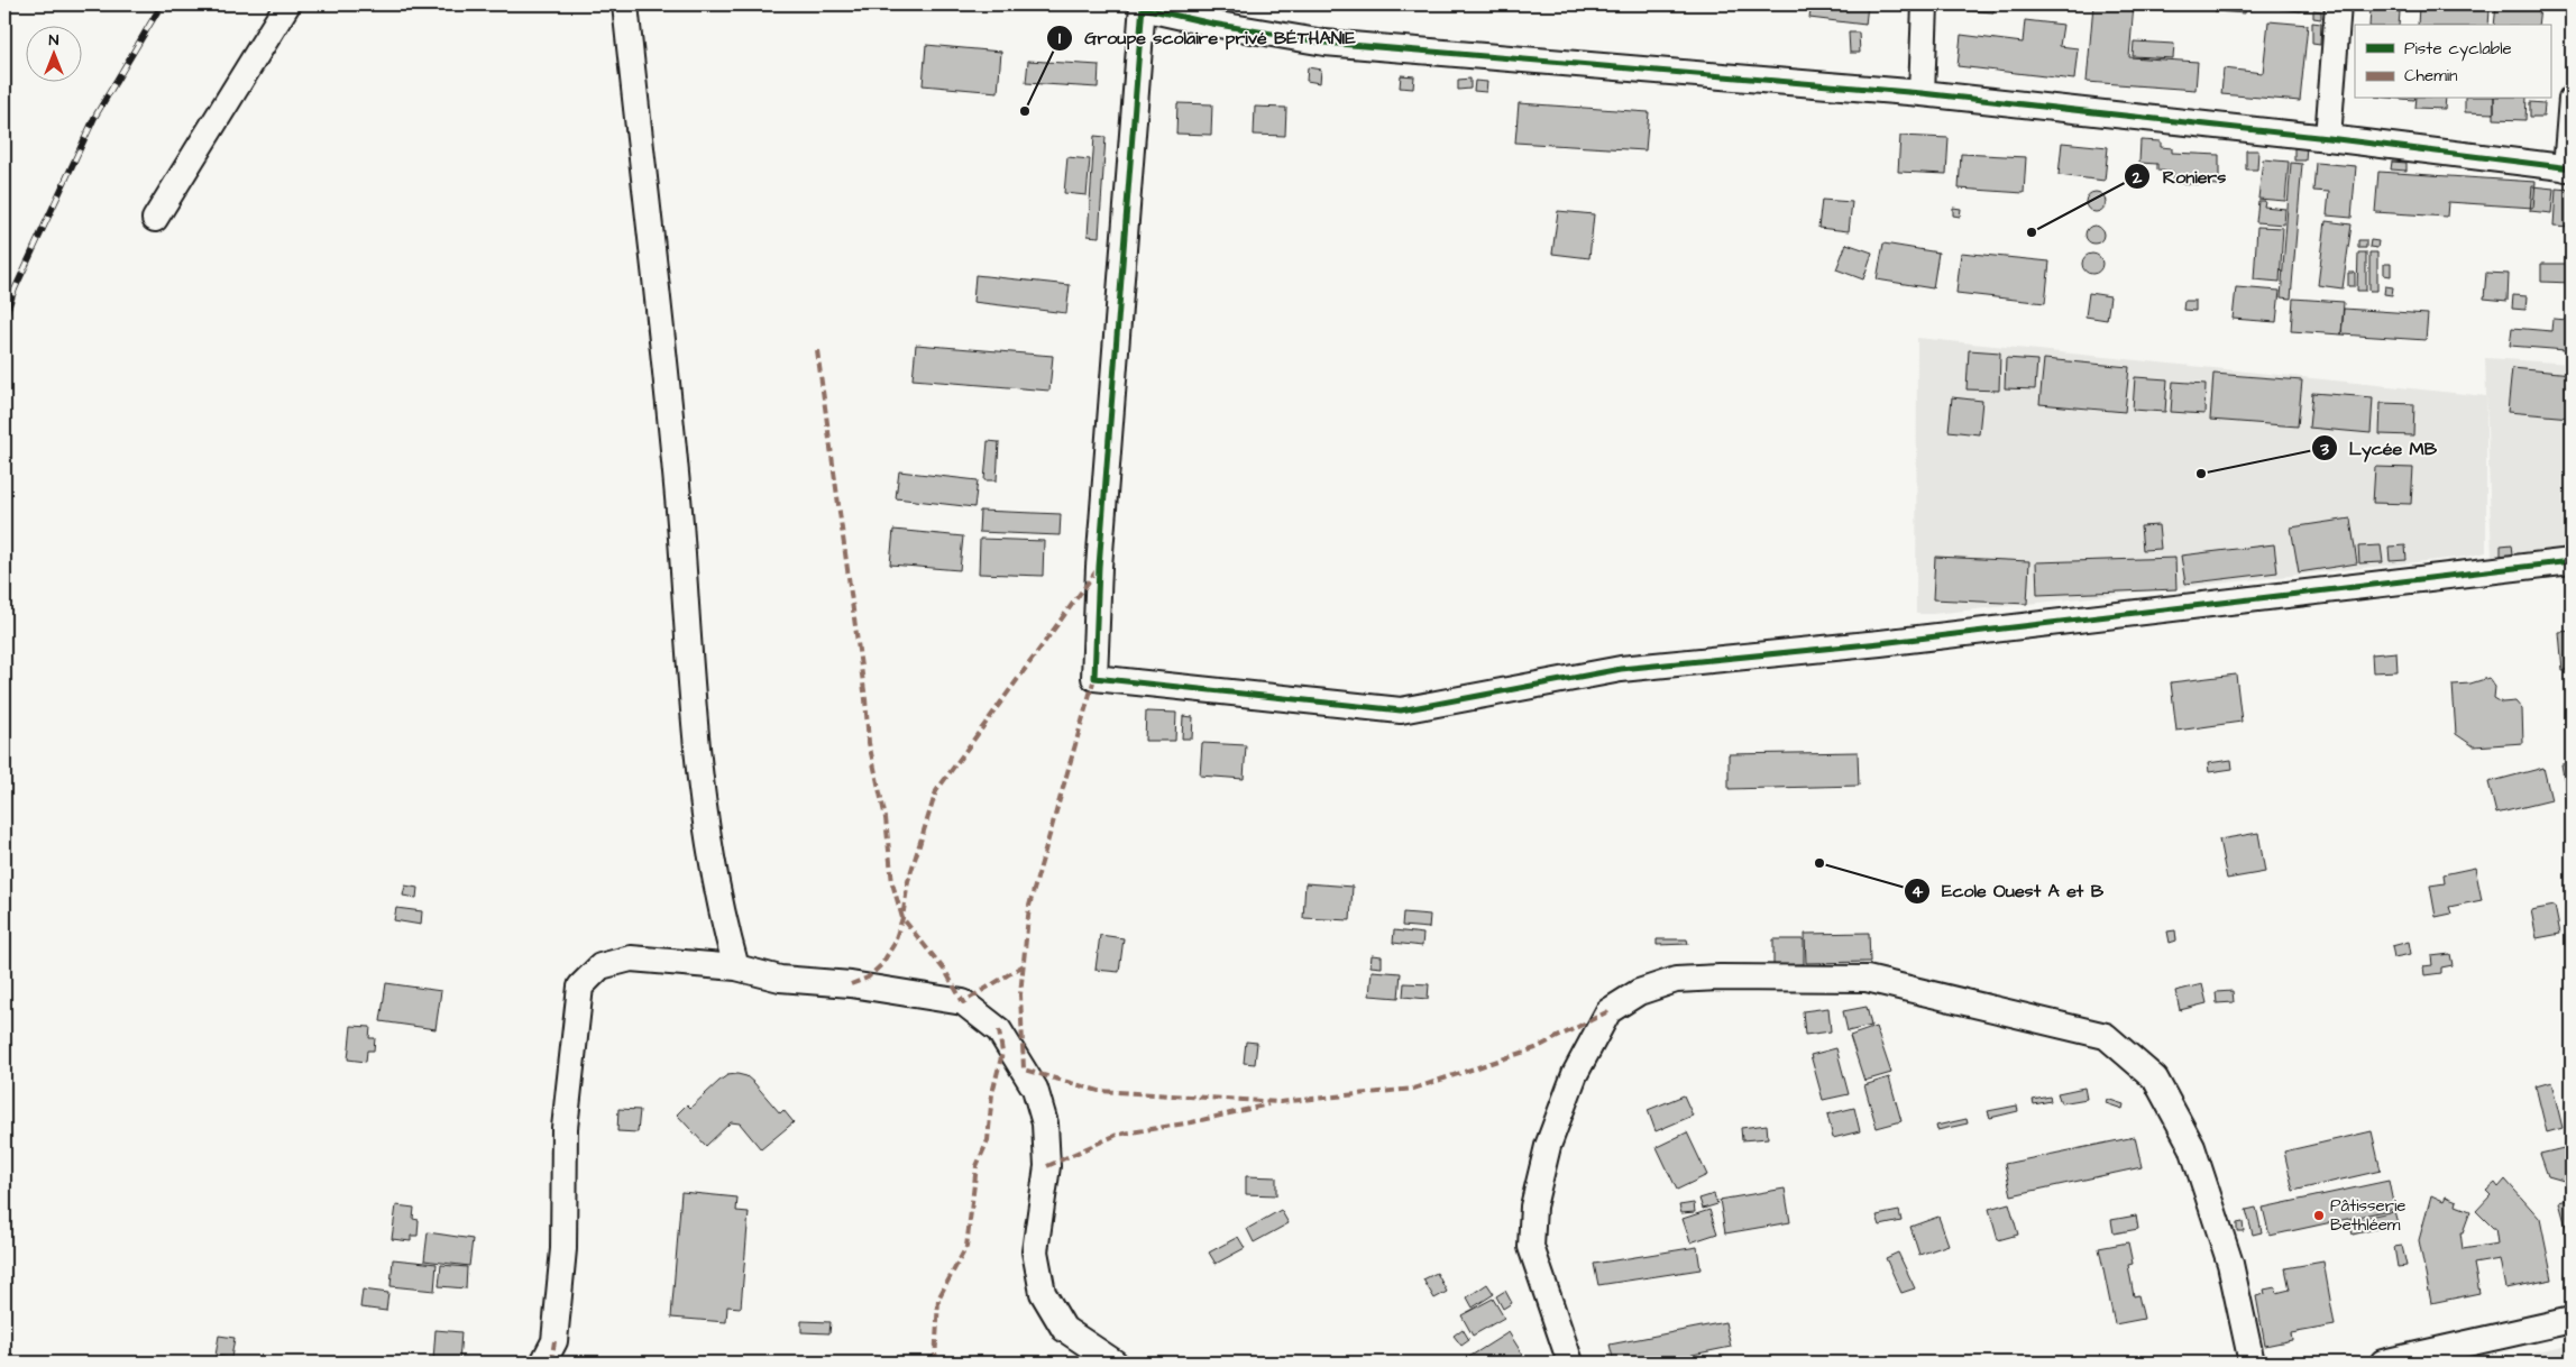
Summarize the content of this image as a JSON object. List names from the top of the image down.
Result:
{
  "places": [
    "Groupe scolaire privé BÉTHANIE",
    "Roniers",
    "Lycée MB",
    "Ecole Ouest A et B",
    "Pâtisserie Bethléem"
  ],
  "legend": ["Piste cyclable", "Chemin"],
  "north": "top"
}
